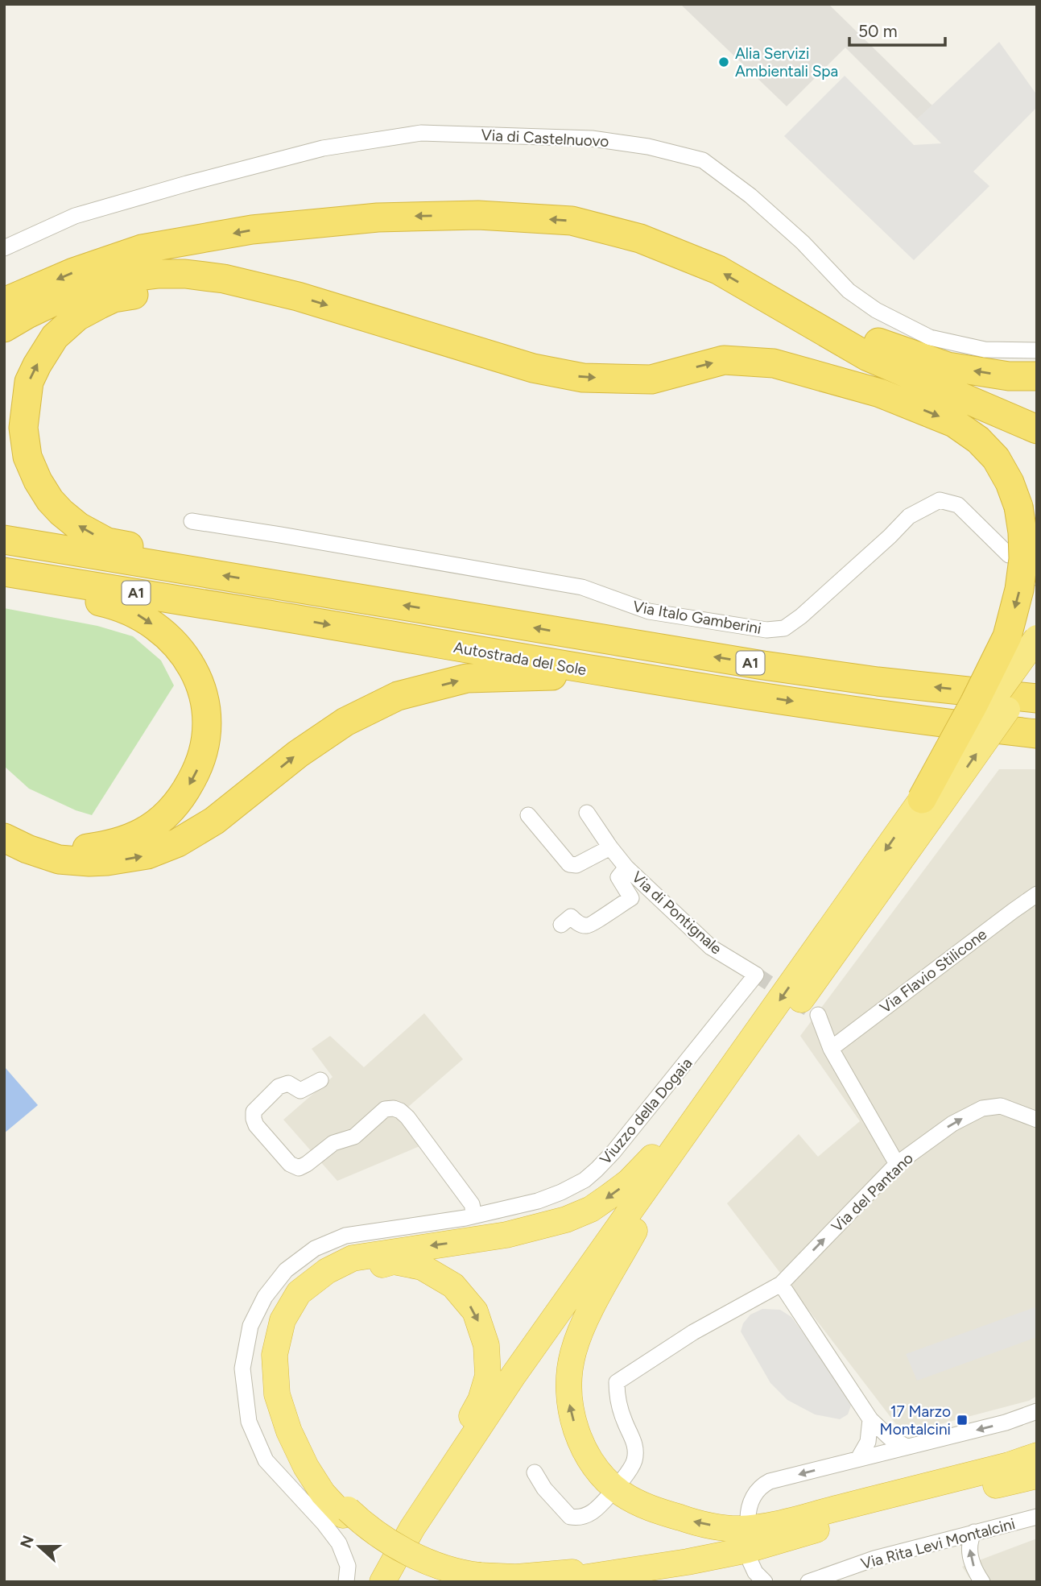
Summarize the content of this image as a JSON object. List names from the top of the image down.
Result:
{
  "streets": {
    "highway": ["A1", "Autostrada del Sole"],
    "street": [
      "Via di Castelnuovo",
      "Via Italo Gamberini",
      "Via di Pontignale",
      "Via Flavio Stilicone",
      "Viuzzo della Dogaia",
      "Via del Pantano",
      "Via Rita Levi Montalcini"
    ]
  },
  "crossings": [
    ["Via di Pontignale", "Viuzzo della Dogaia"]
  ],
  "one_way": ["Via del Pantano"],
  "places": {
    "other": ["Alia Servizi Ambientali Spa"],
    "transit": ["17 Marzo Montalcini"]
  },
  "scale_bar": "50 m",
  "north": "left"
}
